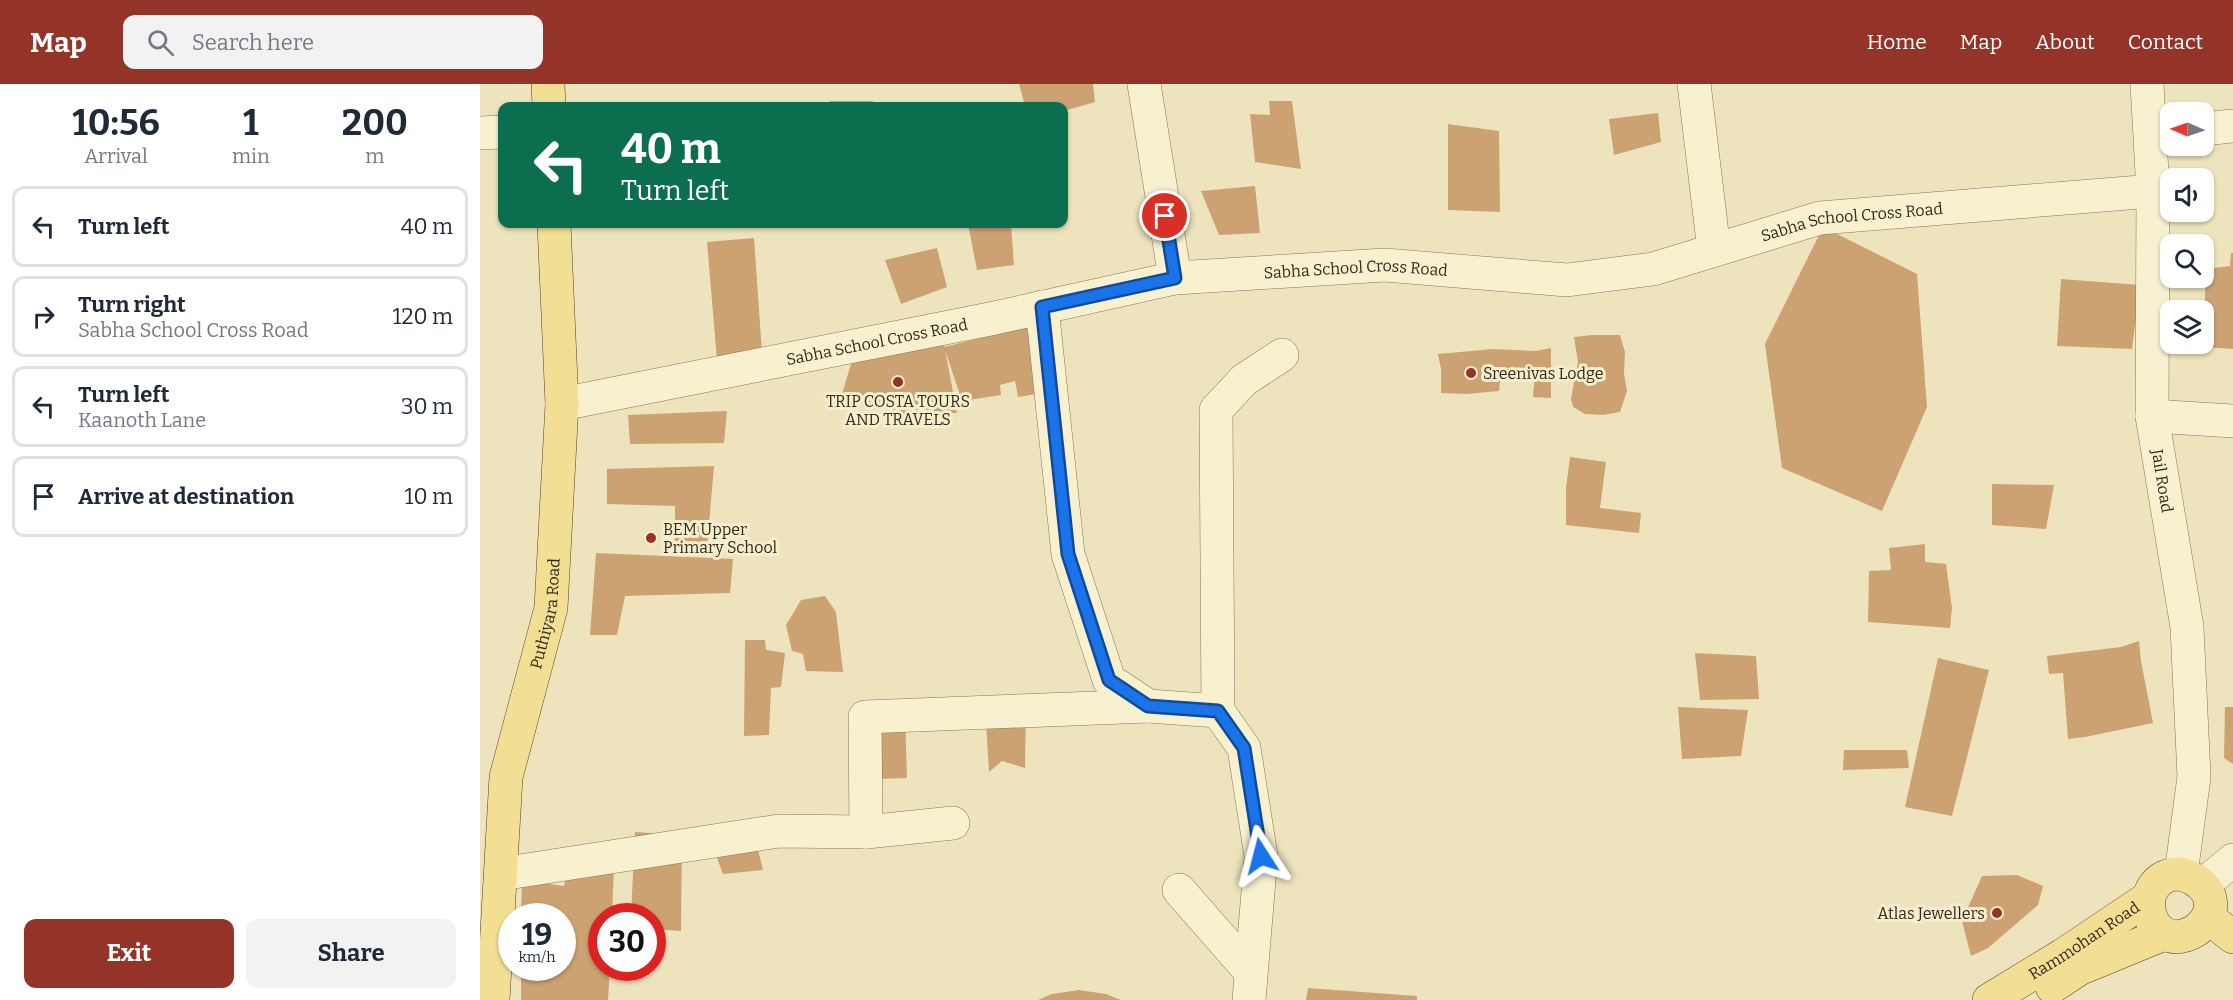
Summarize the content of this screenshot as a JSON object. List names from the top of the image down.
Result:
{
  "streets": {
    "main road": ["Puthiyara Road", "Rammohan Road"],
    "street": ["Sabha School Cross Road", "Jail Road"]
  },
  "crossings": [
    ["Sabha School Cross Road", "Jail Road"],
    ["Sabha School Cross Road", "Puthiyara Road"],
    ["Jail Road", "Rammohan Road"]
  ],
  "places": [
    "Sreenivas Lodge",
    "TRIP COSTA TOURS AND TRAVELS",
    "BEM Upper Primary School",
    "Atlas Jewellers"
  ],
  "north": "left",
  "page": {
    "header": "Map",
    "search": "Search here",
    "nav": [
      "Home",
      "Map",
      "About",
      "Contact"
    ],
    "eta": [
      "10:56",
      "Arrival",
      "1",
      "min",
      "200",
      "m"
    ],
    "turn": ["40 m", "Turn left"],
    "list": [
      {
        "name": "Turn left",
        "value": "40 m"
      },
      {
        "name": "Turn right",
        "note": "Sabha School Cross Road",
        "value": "120 m"
      },
      {
        "name": "Turn left",
        "note": "Kaanoth Lane",
        "value": "30 m"
      },
      {
        "name": "Arrive at destination",
        "value": "10 m"
      }
    ],
    "speed": "19 km/h",
    "limit": "30",
    "buttons": ["Exit", "Share"]
  }
}
